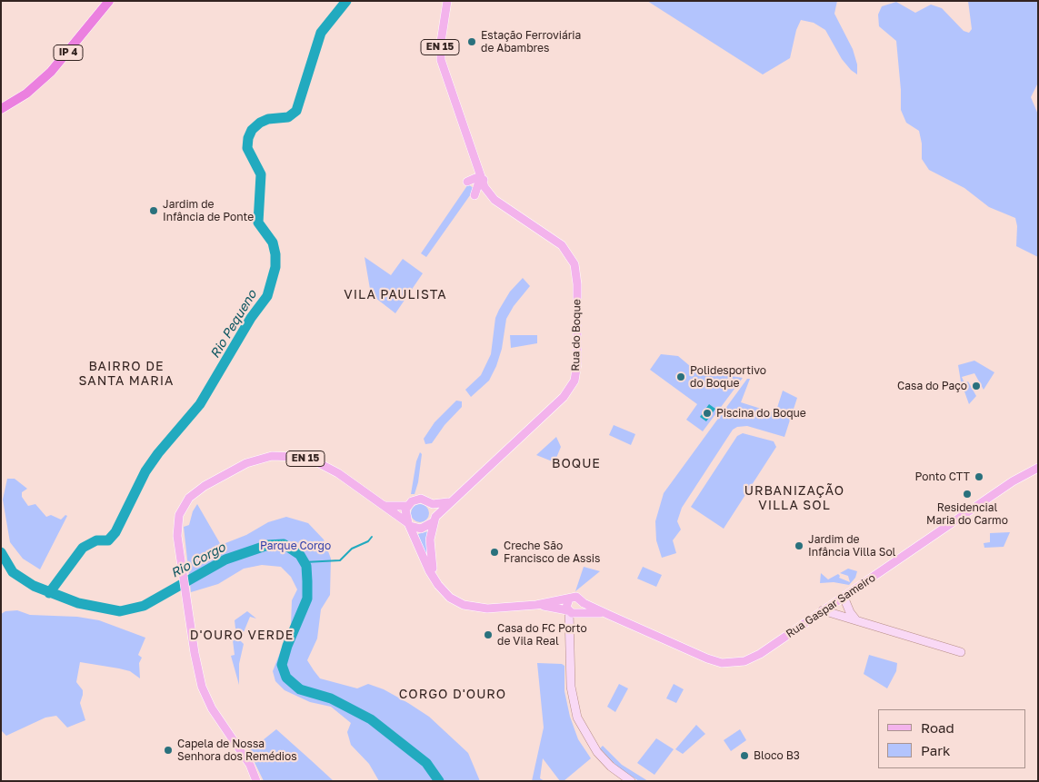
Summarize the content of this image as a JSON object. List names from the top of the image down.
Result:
{
  "streets": {
    "highway": ["IP 4"],
    "main road": ["EN 15", "Rua do Boque", "Rua Gaspar Sameiro"]
  },
  "crossings": [
    ["EN 15", "Rua do Boque"]
  ],
  "districts": [
    "VILA PAULISTA",
    "BAIRRO DE SANTA MARIA",
    "BOQUE",
    "URBANIZAÇÃO VILLA SOL",
    "D'OURO VERDE",
    "CORGO D'OURO"
  ],
  "water": ["Rio Pequeno", "Rio Corgo"],
  "parks": ["Parque Corgo"],
  "places": [
    "Estação Ferroviária de Abambres",
    "Jardim de Infância de Ponte",
    "Polidesportivo do Boque",
    "Casa do Paço",
    "Piscina do Boque",
    "Ponto CTT",
    "Residencial Maria do Carmo",
    "Jardim de Infância Villa Sol",
    "Creche São Francisco de Assis",
    "Casa do FC Porto de Vila Real",
    "Capela de Nossa Senhora dos Remédios",
    "Bloco B3"
  ],
  "legend": ["Road", "Park"]
}
